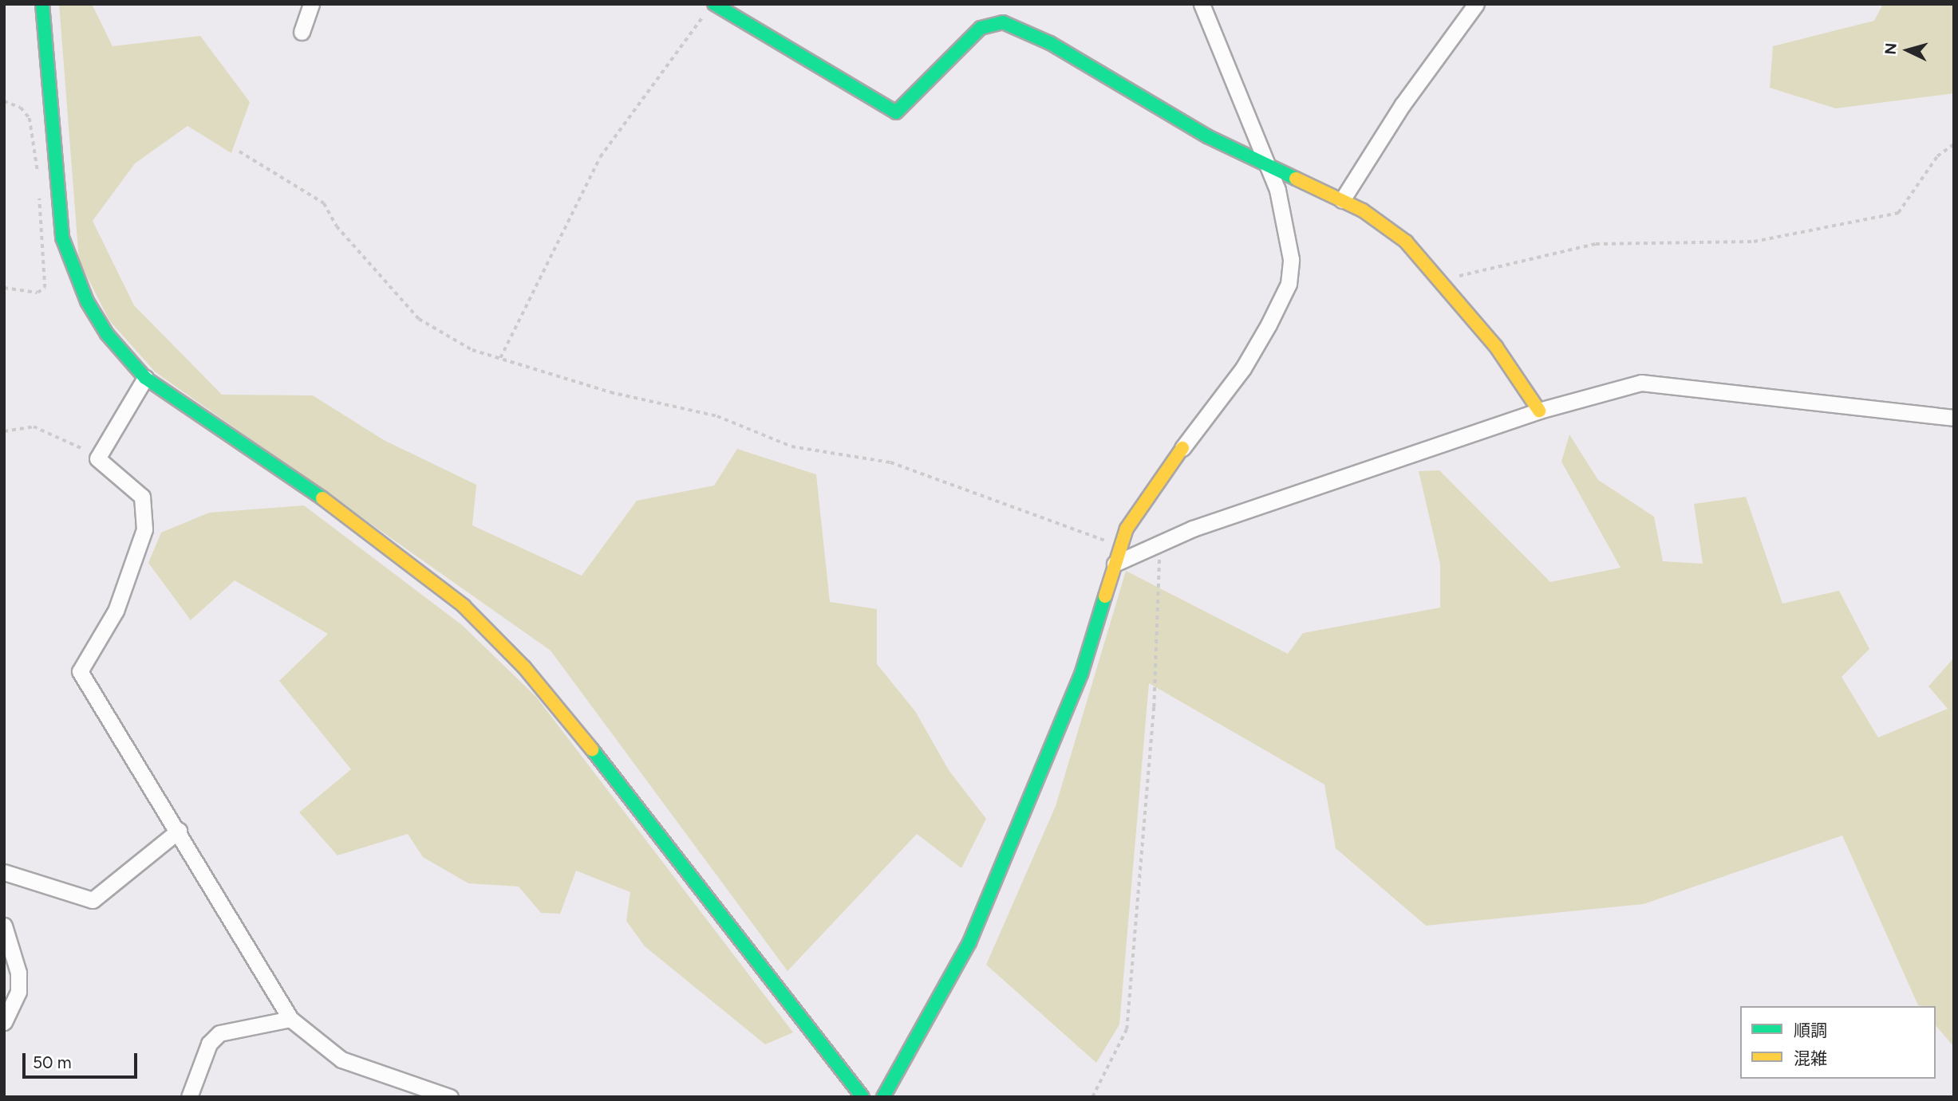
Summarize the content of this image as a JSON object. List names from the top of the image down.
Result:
{
  "legend": ["順調", "混雑"],
  "scale_bar": "50 m",
  "north": "left"
}
